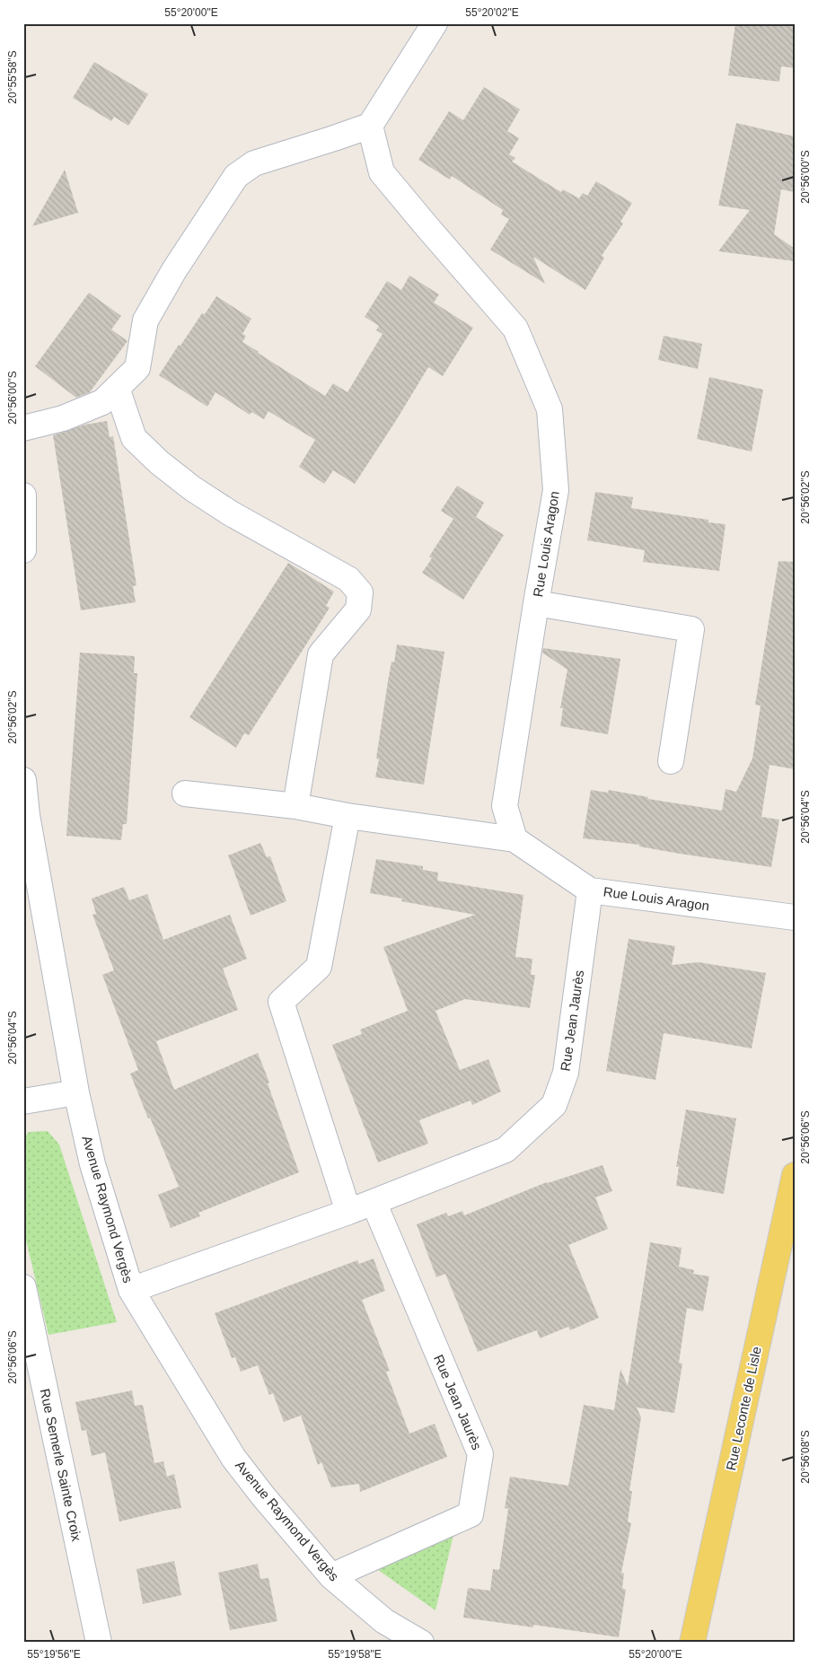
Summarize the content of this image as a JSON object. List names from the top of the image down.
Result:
{
  "streets": {
    "main road": ["Rue Leconte de Lisle"],
    "street": [
      "Rue Louis Aragon",
      "Rue Jean Jaurès",
      "Avenue Raymond Vergès",
      "Rue Semerle Sainte Croix"
    ]
  },
  "crossings": [
    ["Rue Louis Aragon", "Rue Jean Jaurès"],
    ["Rue Jean Jaurès", "Avenue Raymond Vergès"]
  ],
  "coordinates": [
    "55°20'00\"E",
    "55°20'02\"E",
    "20°55'58\"S",
    "20°56'00\"S",
    "20°56'02\"S",
    "20°56'04\"S",
    "20°56'06\"S",
    "20°56'08\"S",
    "55°19'56\"E",
    "55°19'58\"E"
  ]
}
